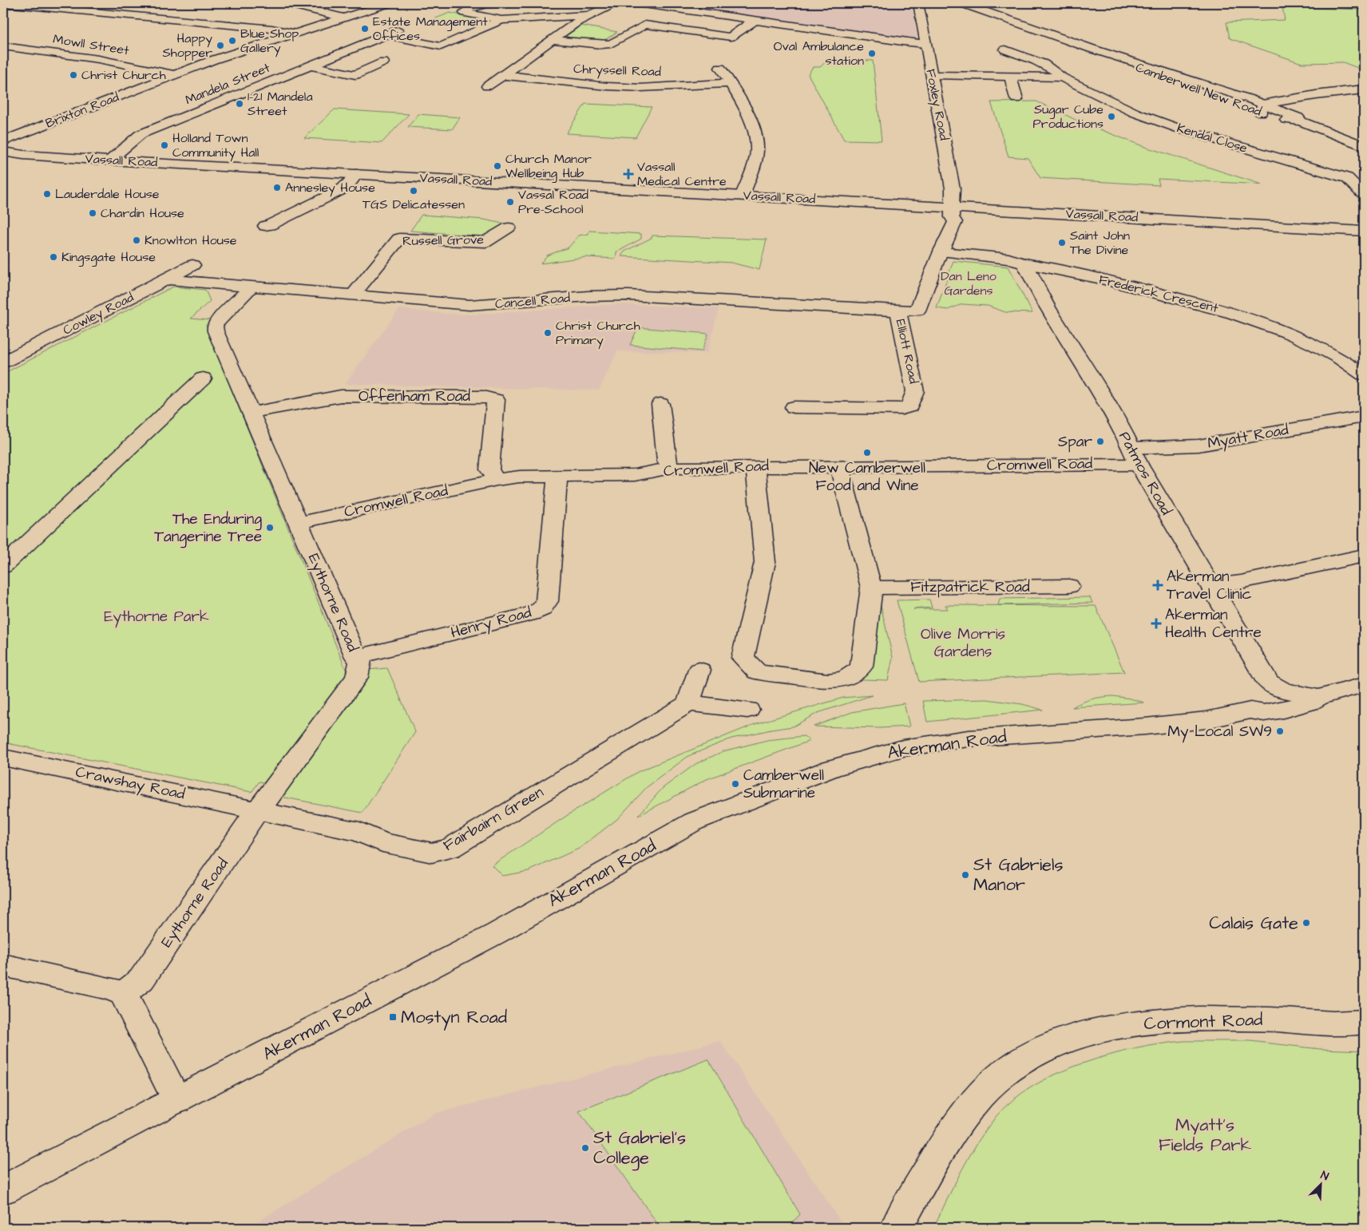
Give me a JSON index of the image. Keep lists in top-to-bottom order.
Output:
{
  "streets": {
    "main road": [
      "Mowll Street",
      "Chryssell Road",
      "Mandela Street",
      "Camberwell New Road",
      "Foxley Road",
      "Brixton Road",
      "Kendal Close",
      "Vassall Road",
      "Russell Grove",
      "Frederick Crescent",
      "Cancell Road",
      "Cowley Road",
      "Elliott Road",
      "Offenham Road",
      "Myatt Road",
      "Cromwell Road",
      "Patmos Road",
      "Fitzpatrick Road",
      "Eythorne Road",
      "Henry Road",
      "Akerman Road",
      "Crawshay Road",
      "Fairbairn Green",
      "Cormont Road"
    ]
  },
  "crossings": [
    ["Mowll Street", "Brixton Road"],
    ["Mandela Street", "Vassall Road"],
    ["Foxley Road", "Kendal Close"],
    ["Foxley Road", "Vassall Road"],
    ["Foxley Road", "Elliott Road"],
    ["Vassall Road", "Elliott Road"],
    ["Russell Grove", "Cancell Road"],
    ["Frederick Crescent", "Elliott Road"],
    ["Frederick Crescent", "Patmos Road"],
    ["Cancell Road", "Cowley Road"],
    ["Cancell Road", "Elliott Road"],
    ["Cancell Road", "Eythorne Road"],
    ["Offenham Road", "Cromwell Road"],
    ["Offenham Road", "Eythorne Road"],
    ["Myatt Road", "Cromwell Road"],
    ["Myatt Road", "Patmos Road"],
    ["Cromwell Road", "Patmos Road"],
    ["Cromwell Road", "Eythorne Road"],
    ["Cromwell Road", "Henry Road"],
    ["Eythorne Road", "Henry Road"],
    ["Eythorne Road", "Crawshay Road"],
    ["Eythorne Road", "Fairbairn Green"],
    ["Crawshay Road", "Fairbairn Green"]
  ],
  "parks": [
    "Dan Leno Gardens",
    "Eythorne Park",
    "Olive Morris Gardens",
    "Myatt's Fields Park"
  ],
  "places": {
    "other": [
      "Estate Management Offices",
      "Blue Shop Gallery",
      "Happy Shopper",
      "Oval Ambulance station",
      "Christ Church",
      "1-21 Mandela Street",
      "Sugar Cube Productions",
      "Holland Town Community Hall",
      "Church Manor Wellbeing Hub",
      "Annesley House",
      "TGS Delicatessen",
      "Lauderdale House",
      "Vassal Road Pre-School",
      "Chardin House",
      "Knowlton House",
      "Saint John The Divine",
      "Kingsgate House",
      "Christ Church Primary",
      "Spar",
      "New Camberwell Food and Wine",
      "The Enduring Tangerine Tree",
      "My Local SW9",
      "Camberwell Submarine",
      "St Gabriels Manor",
      "Calais Gate",
      "St Gabriel's College"
    ],
    "health": ["Vassall Medical Centre", "Akerman Travel Clinic", "Akerman Health Centre"],
    "transit": ["Mostyn Road"]
  },
  "north": "top right"
}
